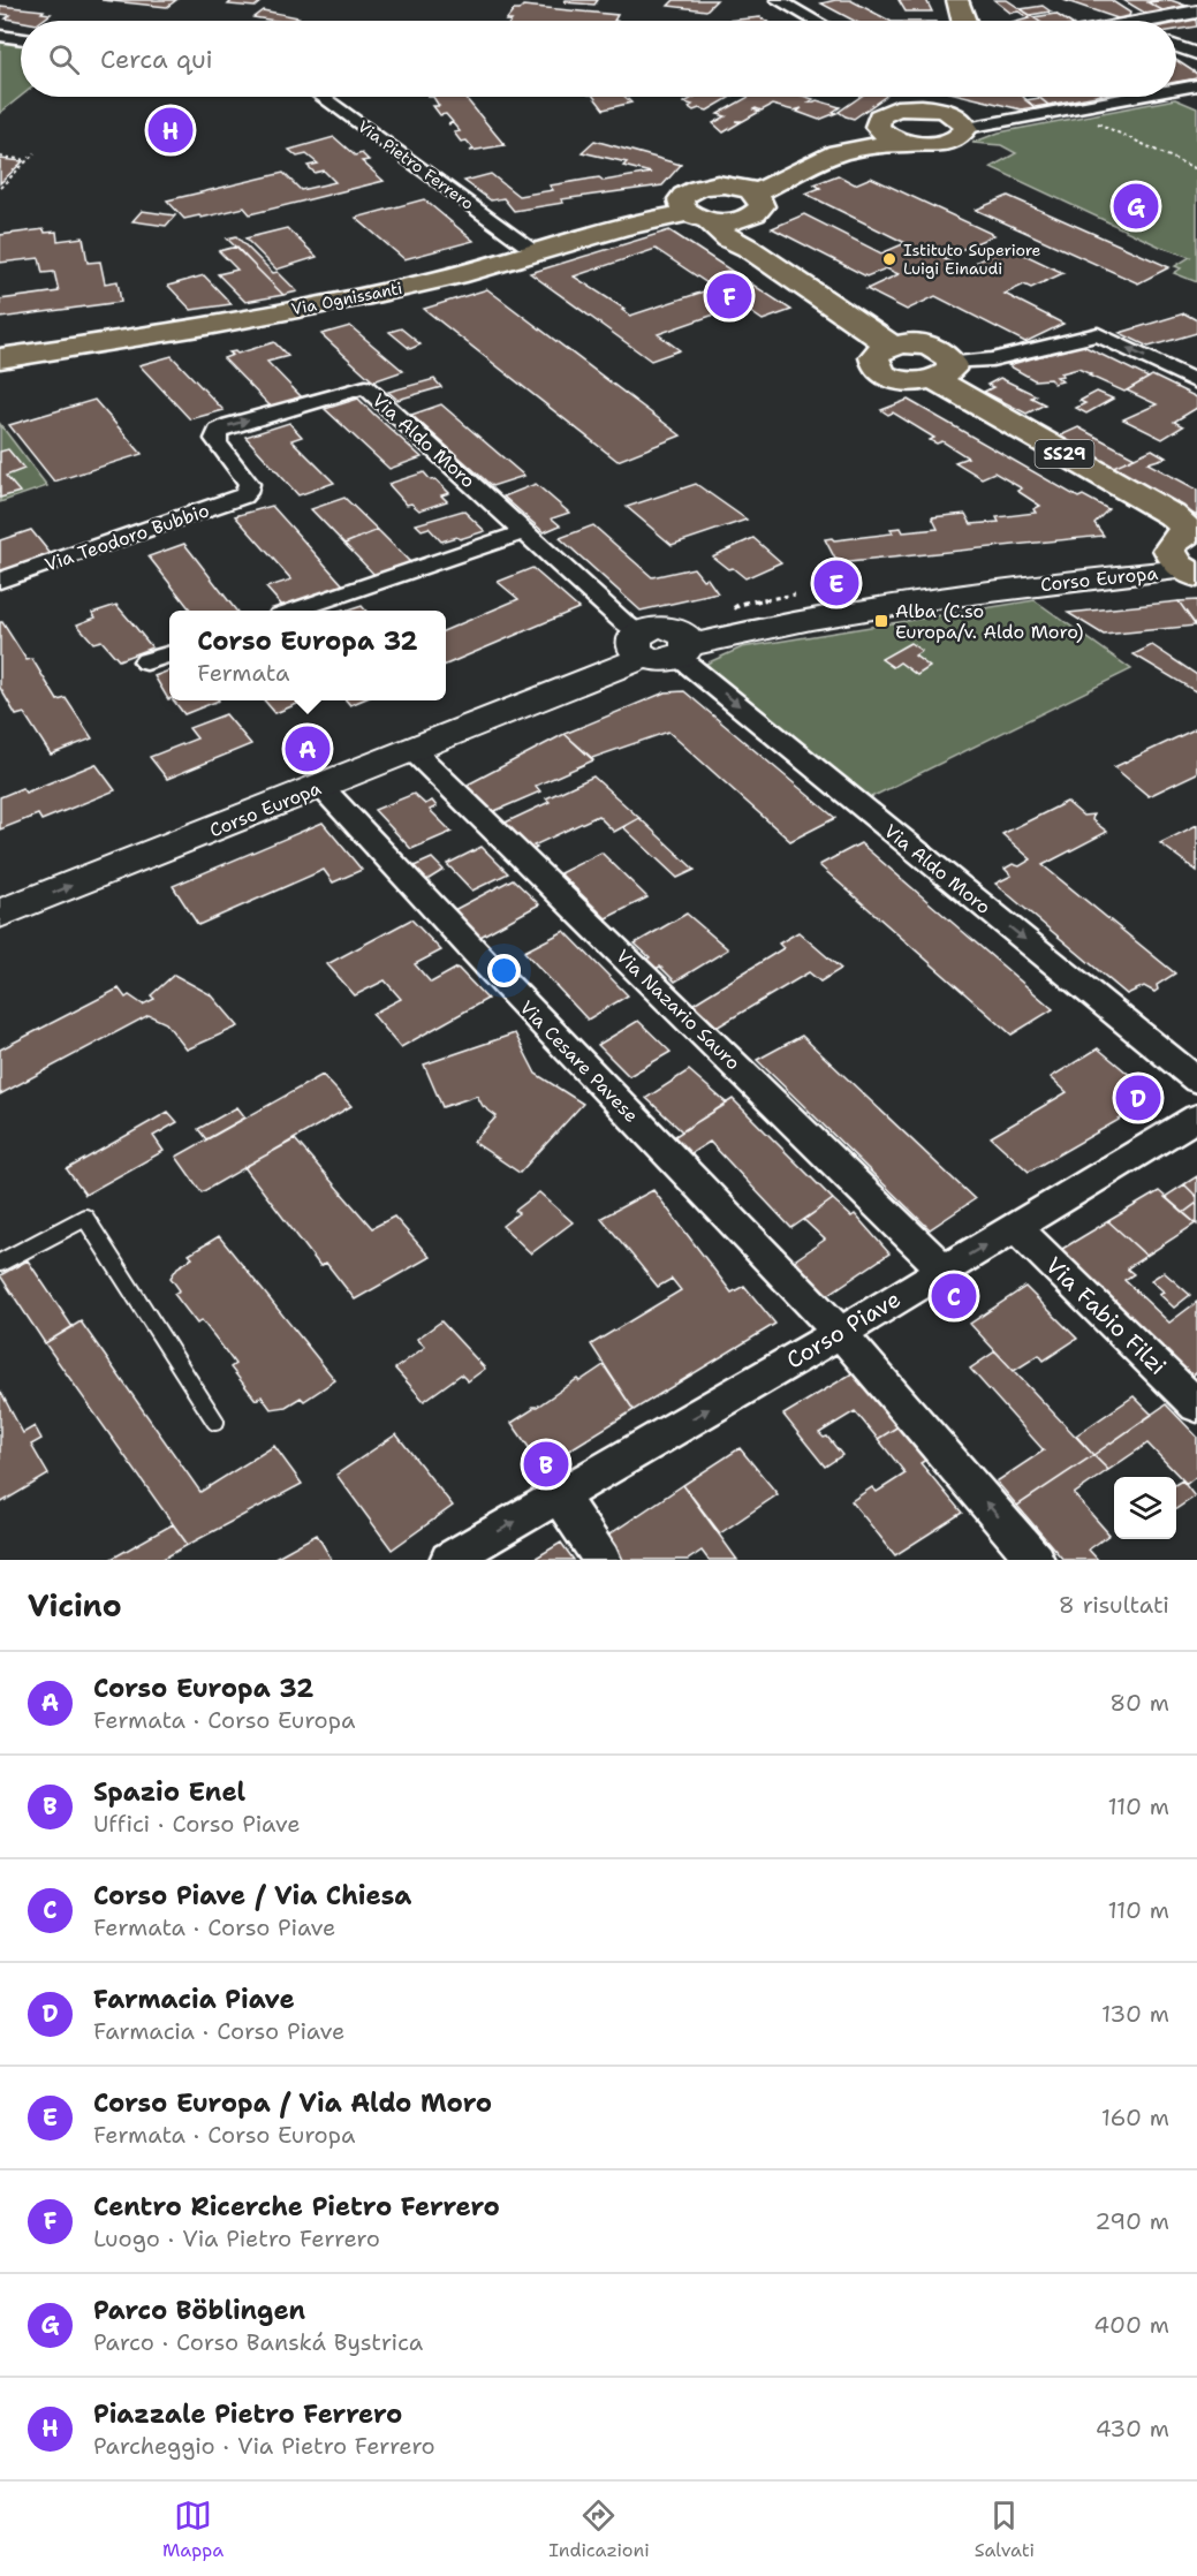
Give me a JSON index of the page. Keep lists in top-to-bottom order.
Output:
{
  "streets": {
    "main road": ["Via Ognissanti", "SS29", "Corso Europa"],
    "street": [
      "Via Pietro Ferrero",
      "Via Aldo Moro",
      "Via Teodoro Bubbio",
      "Via Nazario Sauro",
      "Via Cesare Pavese",
      "Via Fabio Filzi",
      "Corso Piave"
    ]
  },
  "crossings": [
    ["Via Pietro Ferrero", "Via Ognissanti"],
    ["Via Ognissanti", "SS29"],
    ["Via Aldo Moro", "Via Teodoro Bubbio"],
    ["Via Aldo Moro", "Corso Europa"],
    ["SS29", "Corso Europa"],
    ["Corso Europa", "Via Nazario Sauro"],
    ["Corso Europa", "Via Cesare Pavese"],
    ["Via Nazario Sauro", "Corso Piave"],
    ["Via Cesare Pavese", "Corso Piave"],
    ["Via Fabio Filzi", "Corso Piave"]
  ],
  "one_way": ["Via Aldo Moro", "Corso Piave"],
  "places": {
    "other": ["Istituto Superiore Luigi Einaudi"],
    "transit": ["Alba (C.so Europa/v. Aldo Moro)"]
  },
  "page": {
    "search": "Cerca qui",
    "pins": [
      "H",
      "G",
      "F",
      "E",
      "A",
      "D",
      "C",
      "B"
    ],
    "popup": ["Corso Europa 32", "Fermata"],
    "heading": ["Vicino", "8 risultati"],
    "list": [
      {
        "mark": "A",
        "name": "Corso Europa 32",
        "note": "Fermata · Corso Europa",
        "value": "80 m"
      },
      {
        "mark": "B",
        "name": "Spazio Enel",
        "note": "Uffici · Corso Piave",
        "value": "110 m"
      },
      {
        "mark": "C",
        "name": "Corso Piave / Via Chiesa",
        "note": "Fermata · Corso Piave",
        "value": "110 m"
      },
      {
        "mark": "D",
        "name": "Farmacia Piave",
        "note": "Farmacia · Corso Piave",
        "value": "130 m"
      },
      {
        "mark": "E",
        "name": "Corso Europa / Via Aldo Moro",
        "note": "Fermata · Corso Europa",
        "value": "160 m"
      },
      {
        "mark": "F",
        "name": "Centro Ricerche Pietro Ferrero",
        "note": "Luogo · Via Pietro Ferrero",
        "value": "290 m"
      },
      {
        "mark": "G",
        "name": "Parco Böblingen",
        "note": "Parco · Corso Banská Bystrica",
        "value": "400 m"
      },
      {
        "mark": "H",
        "name": "Piazzale Pietro Ferrero",
        "note": "Parcheggio · Via Pietro Ferrero",
        "value": "430 m"
      }
    ],
    "nav": ["Mappa", "Indicazioni", "Salvati"]
  }
}
